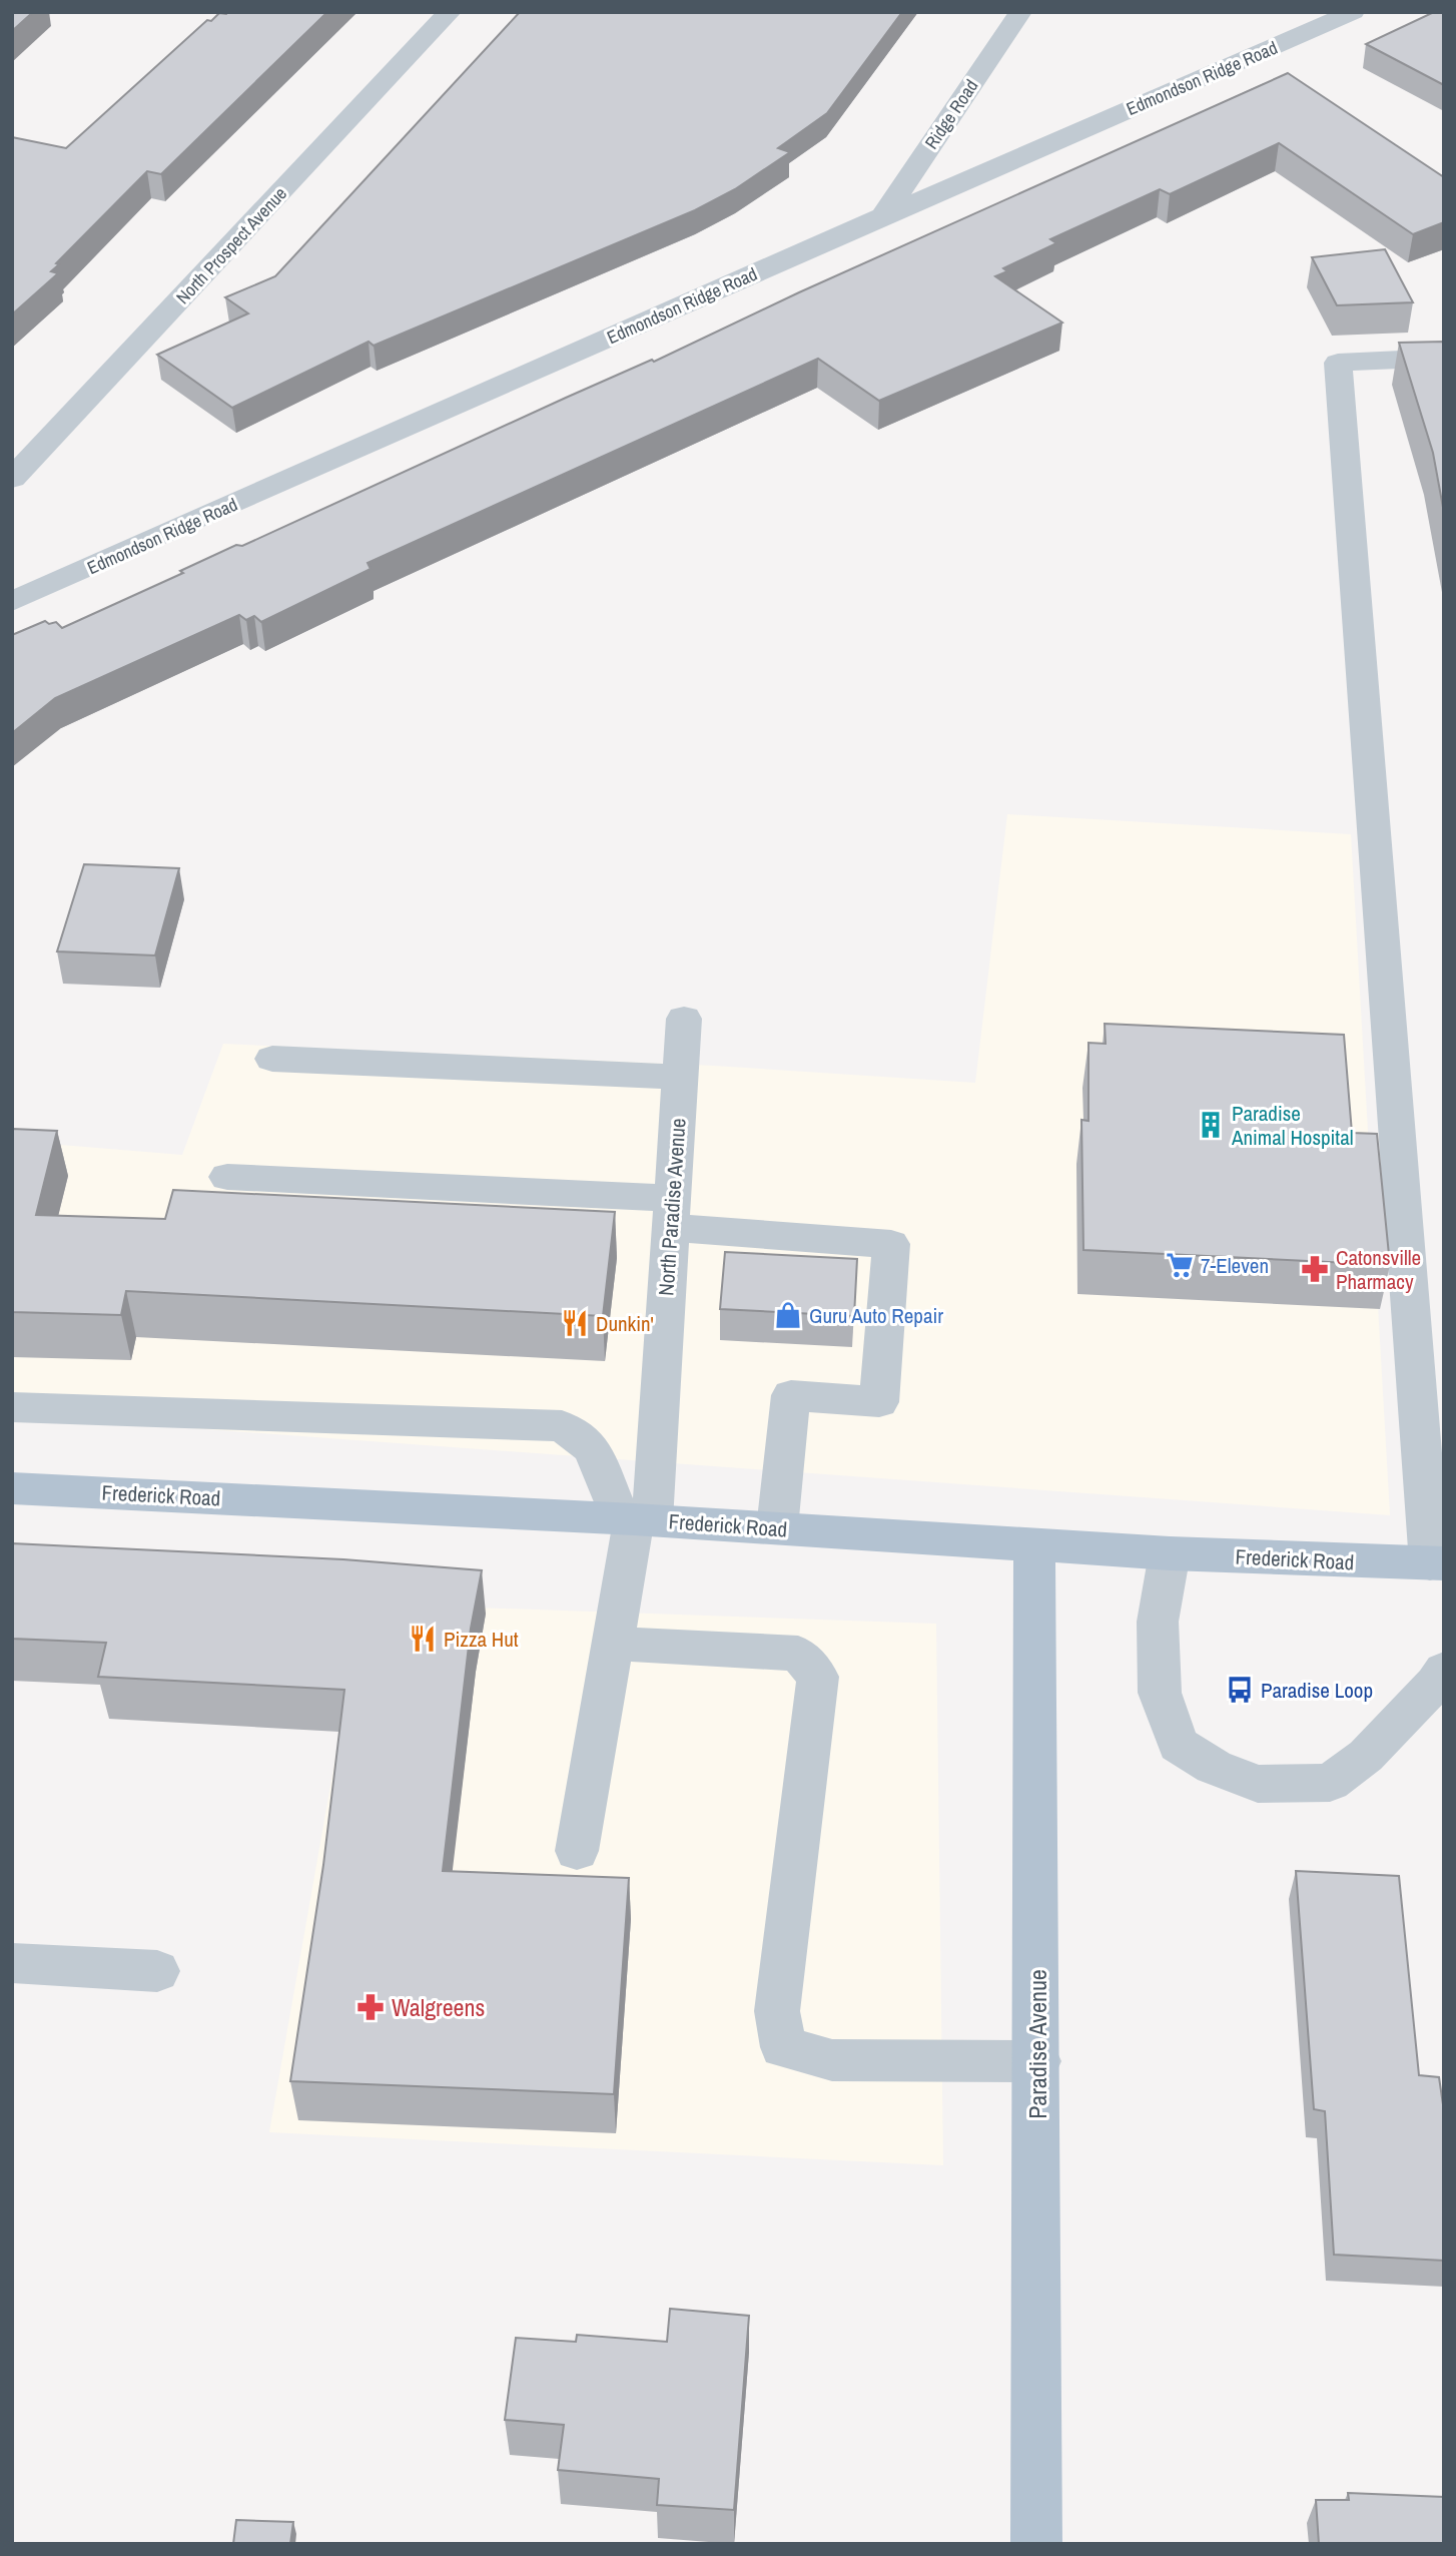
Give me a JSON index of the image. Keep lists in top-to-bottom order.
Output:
{
  "streets": {
    "main road": ["Frederick Road", "Paradise Avenue"],
    "street": [
      "Edmondson Ridge Road",
      "Ridge Road",
      "North Prospect Avenue",
      "North Paradise Avenue"
    ]
  },
  "crossings": [
    ["Edmondson Ridge Road", "Ridge Road"],
    ["North Paradise Avenue", "Frederick Road"],
    ["Frederick Road", "Paradise Avenue"]
  ],
  "places": {
    "building": ["Paradise Animal Hospital"],
    "supermarket": ["7-Eleven"],
    "pharmacy": ["Catonsville Pharmacy", "Walgreens"],
    "shop": ["Guru Auto Repair"],
    "restaurant": ["Dunkin'", "Pizza Hut"],
    "bus stop": ["Paradise Loop"]
  }
}
